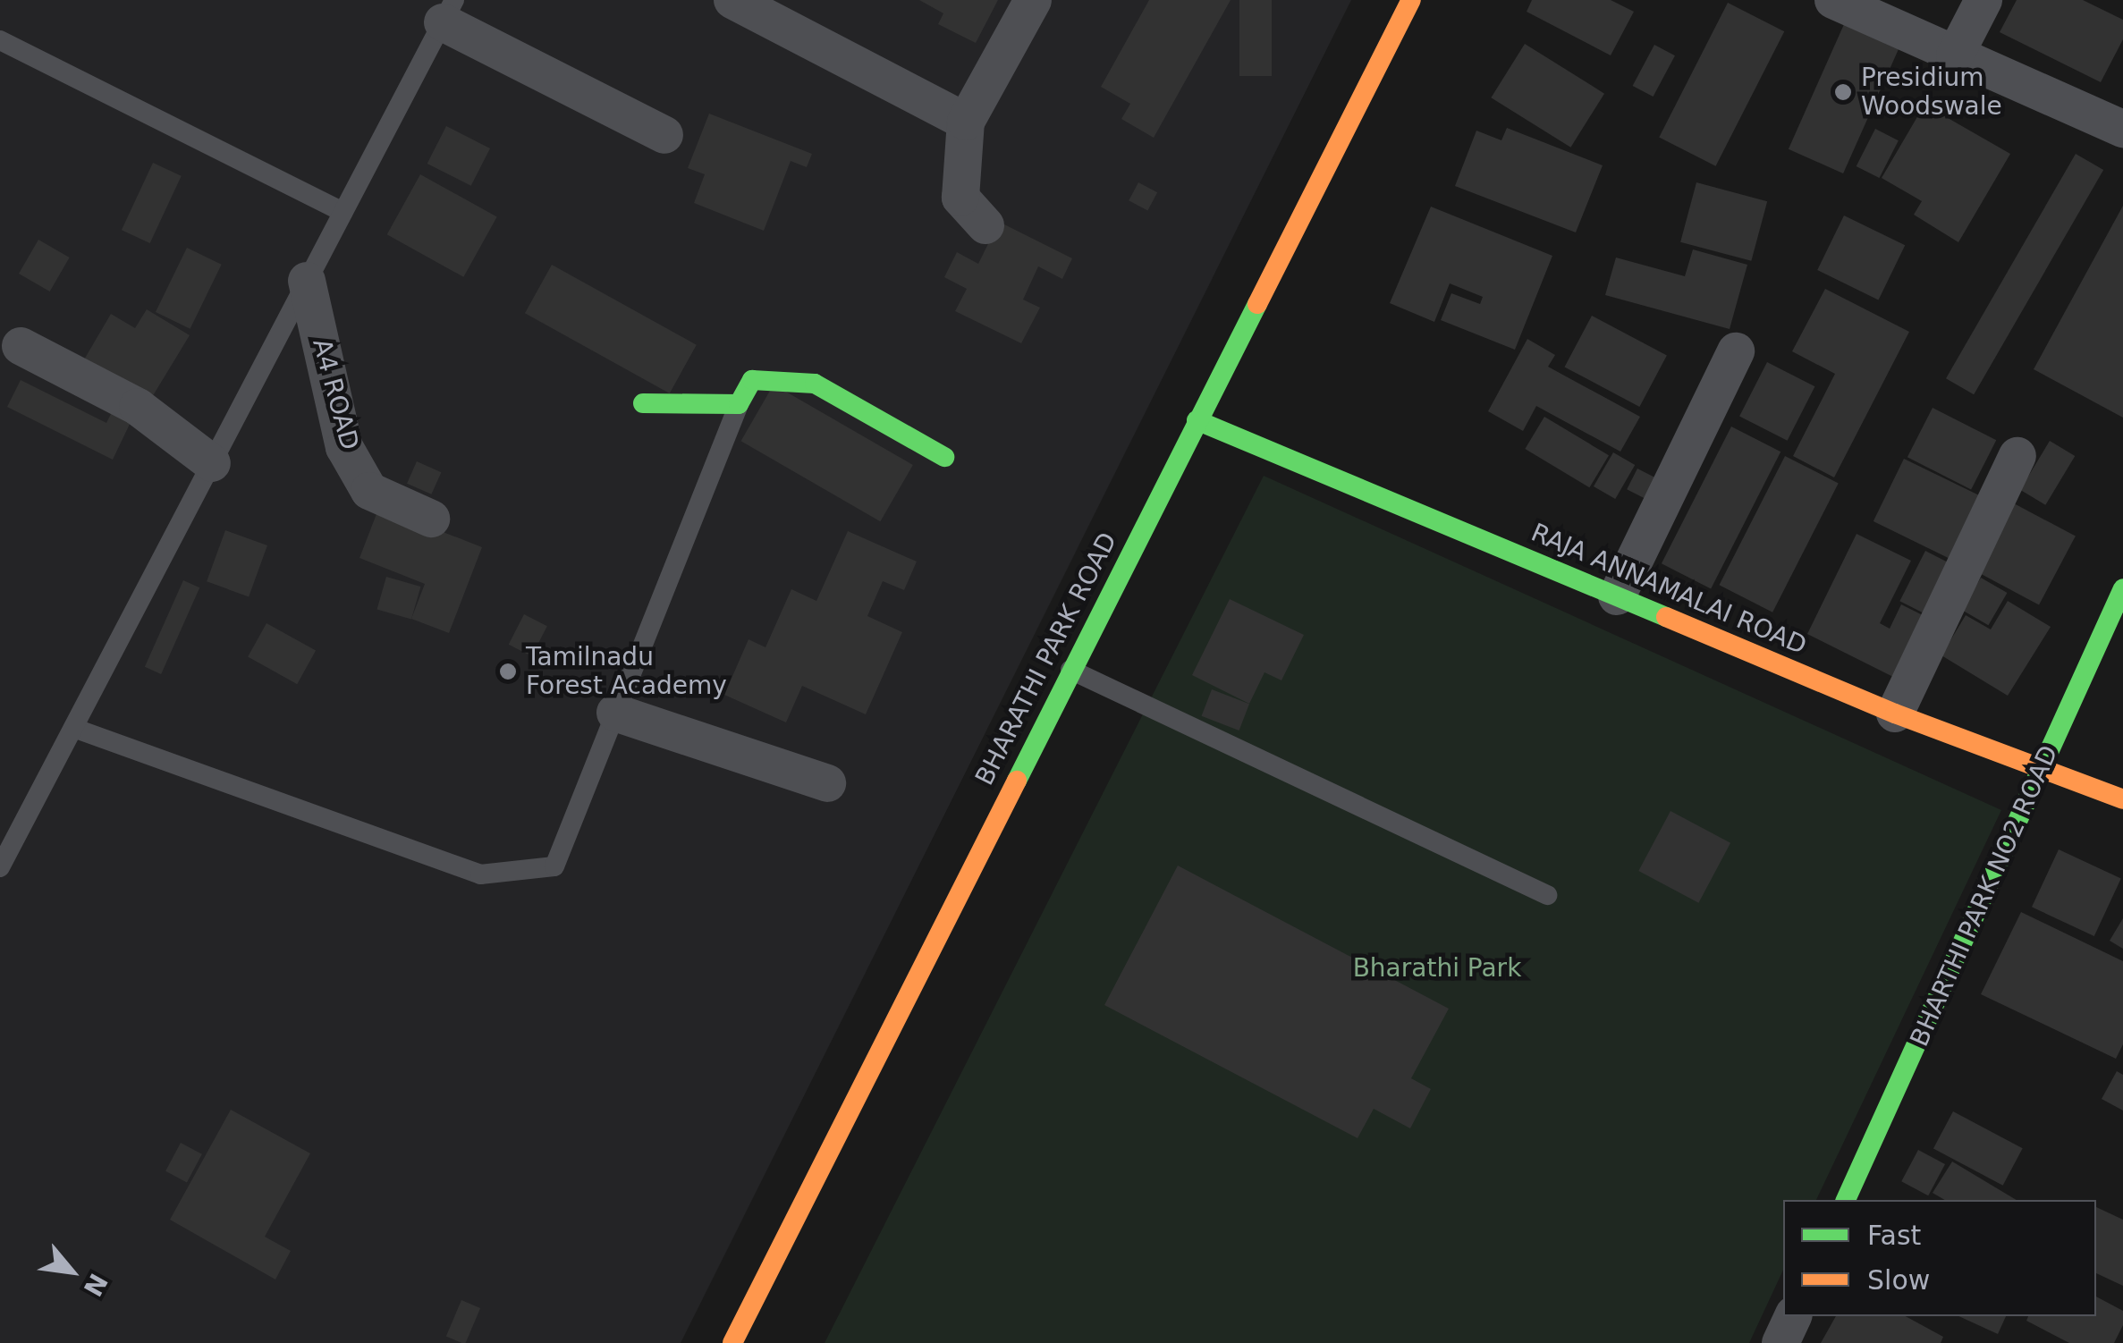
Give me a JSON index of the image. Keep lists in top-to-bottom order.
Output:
{
  "streets": {
    "street": [
      "A4 ROAD",
      "RAJA ANNAMALAI ROAD",
      "BHARATHI PARK ROAD",
      "BHARTHI PARK NO2 ROAD"
    ]
  },
  "crossings": [
    ["RAJA ANNAMALAI ROAD", "BHARATHI PARK ROAD"],
    ["RAJA ANNAMALAI ROAD", "BHARTHI PARK NO2 ROAD"]
  ],
  "parks": ["Bharathi Park"],
  "places": ["Presidium Woodswale", "Tamilnadu Forest Academy"],
  "legend": ["Fast", "Slow"],
  "north": "bottom right"
}
